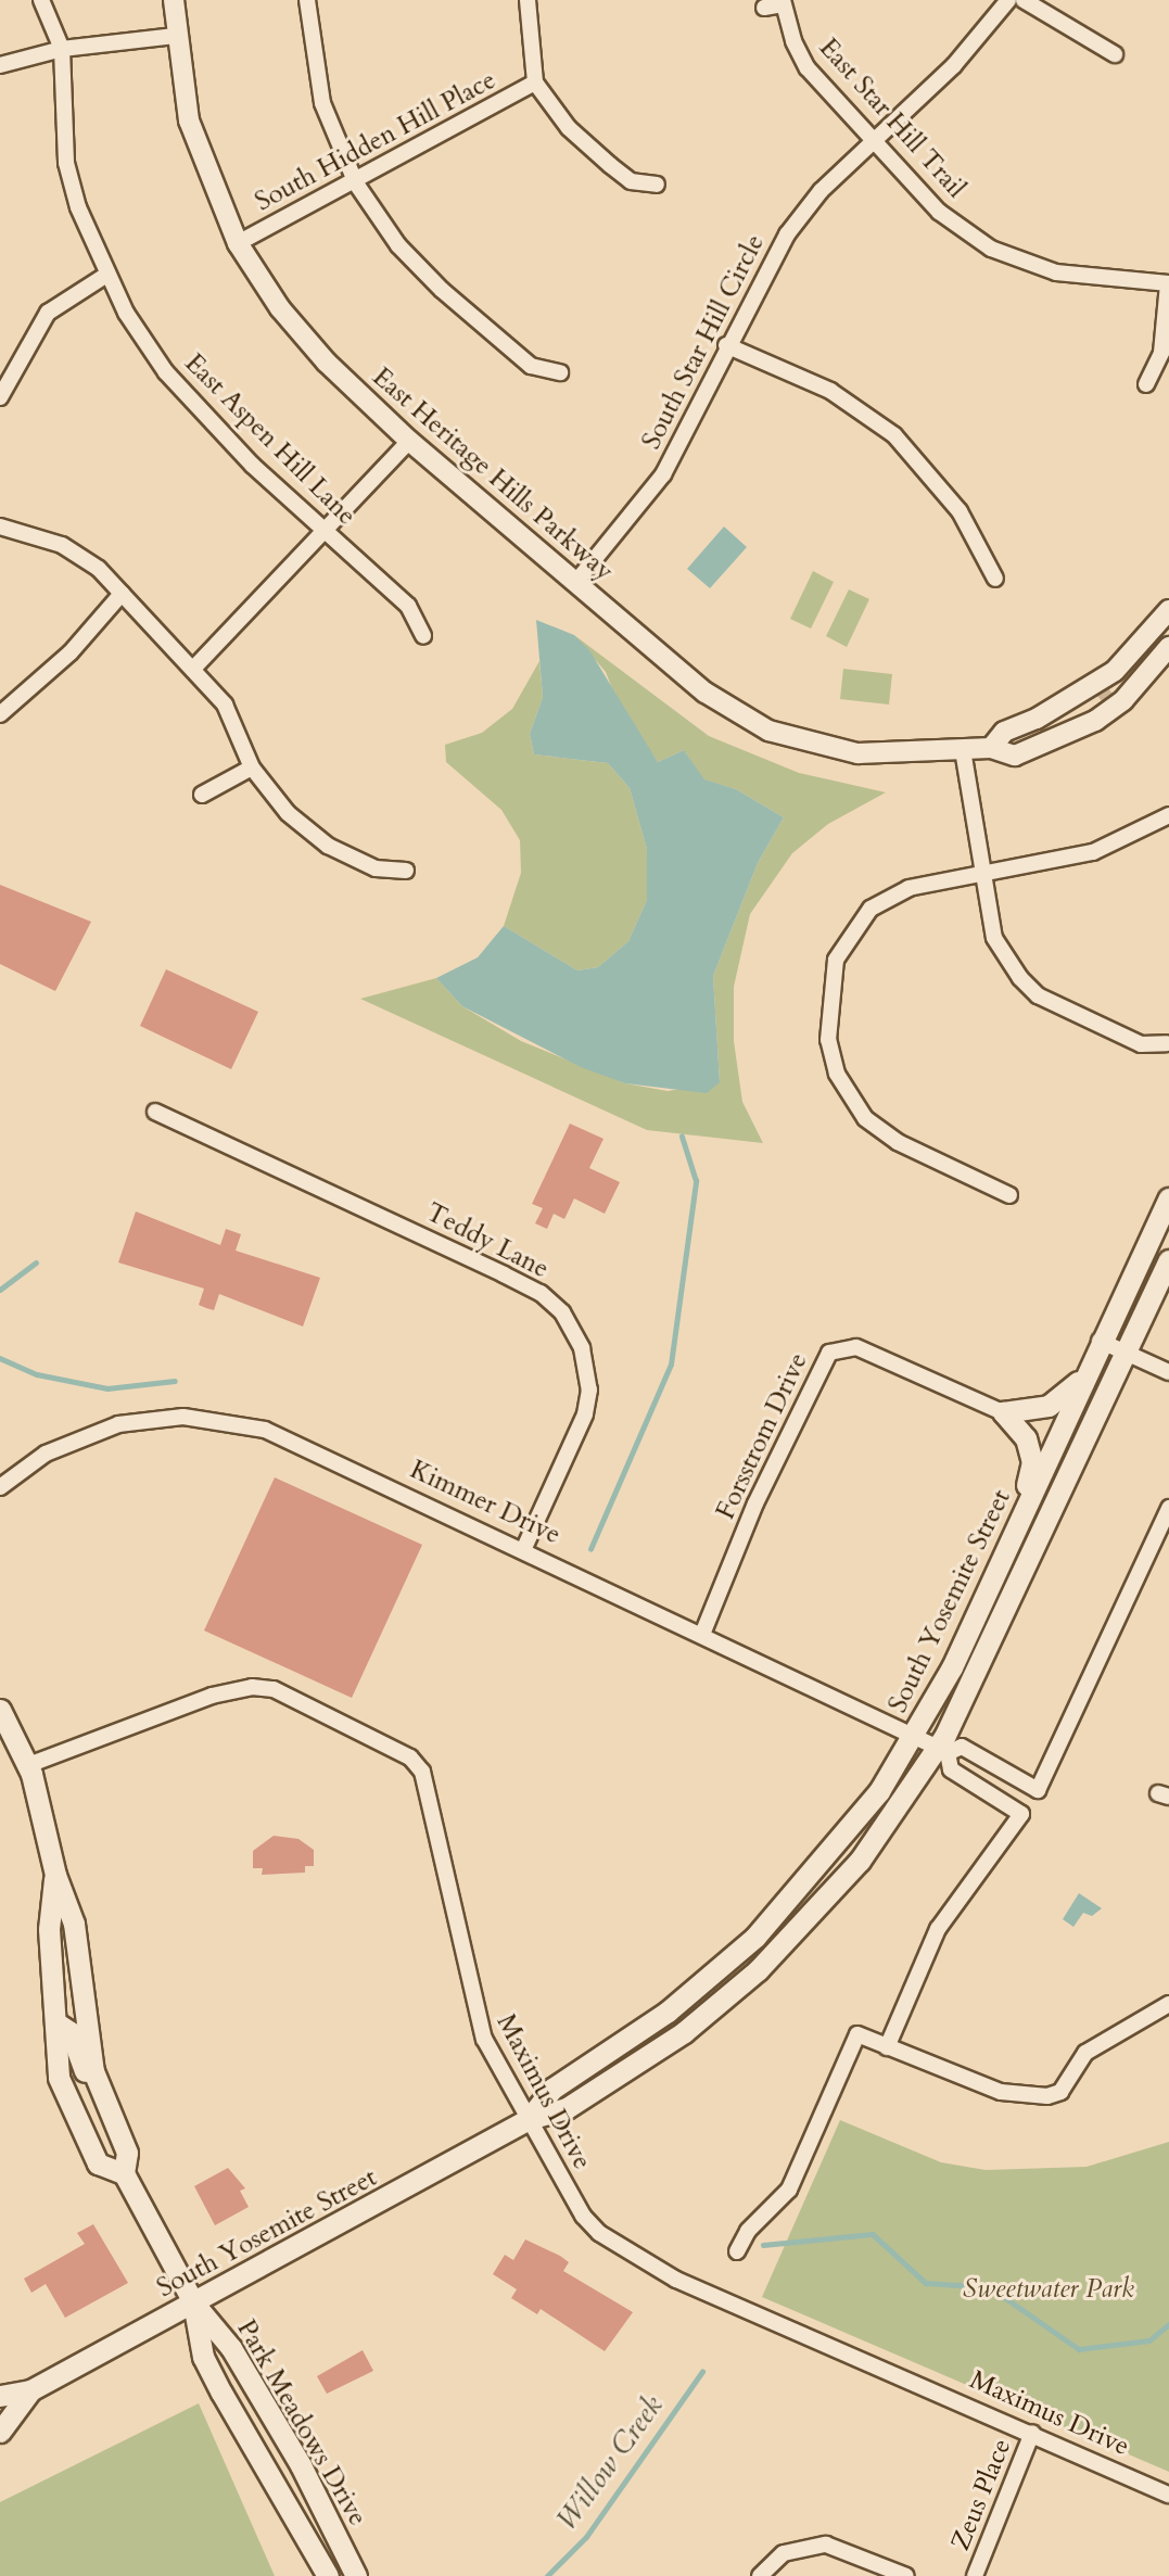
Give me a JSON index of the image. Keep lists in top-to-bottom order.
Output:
{
  "streets": {
    "main road": ["South Yosemite Street", "Park Meadows Drive"],
    "street": [
      "East Star Hill Trail",
      "South Hidden Hill Place",
      "South Star Hill Circle",
      "East Aspen Hill Lane",
      "East Heritage Hills Parkway",
      "Teddy Lane",
      "Forsstrom Drive",
      "Kimmer Drive",
      "Maximus Drive",
      "Zeus Place"
    ]
  },
  "crossings": [
    ["East Star Hill Trail", "South Star Hill Circle"],
    ["South Hidden Hill Place", "East Heritage Hills Parkway"],
    ["South Star Hill Circle", "East Heritage Hills Parkway"],
    ["Teddy Lane", "Kimmer Drive"],
    ["Forsstrom Drive", "Kimmer Drive"],
    ["Kimmer Drive", "South Yosemite Street"],
    ["South Yosemite Street", "Maximus Drive"],
    ["South Yosemite Street", "Park Meadows Drive"],
    ["Maximus Drive", "Park Meadows Drive"],
    ["Maximus Drive", "Zeus Place"]
  ],
  "water": ["Willow Creek"],
  "parks": ["Sweetwater Park"]
}
